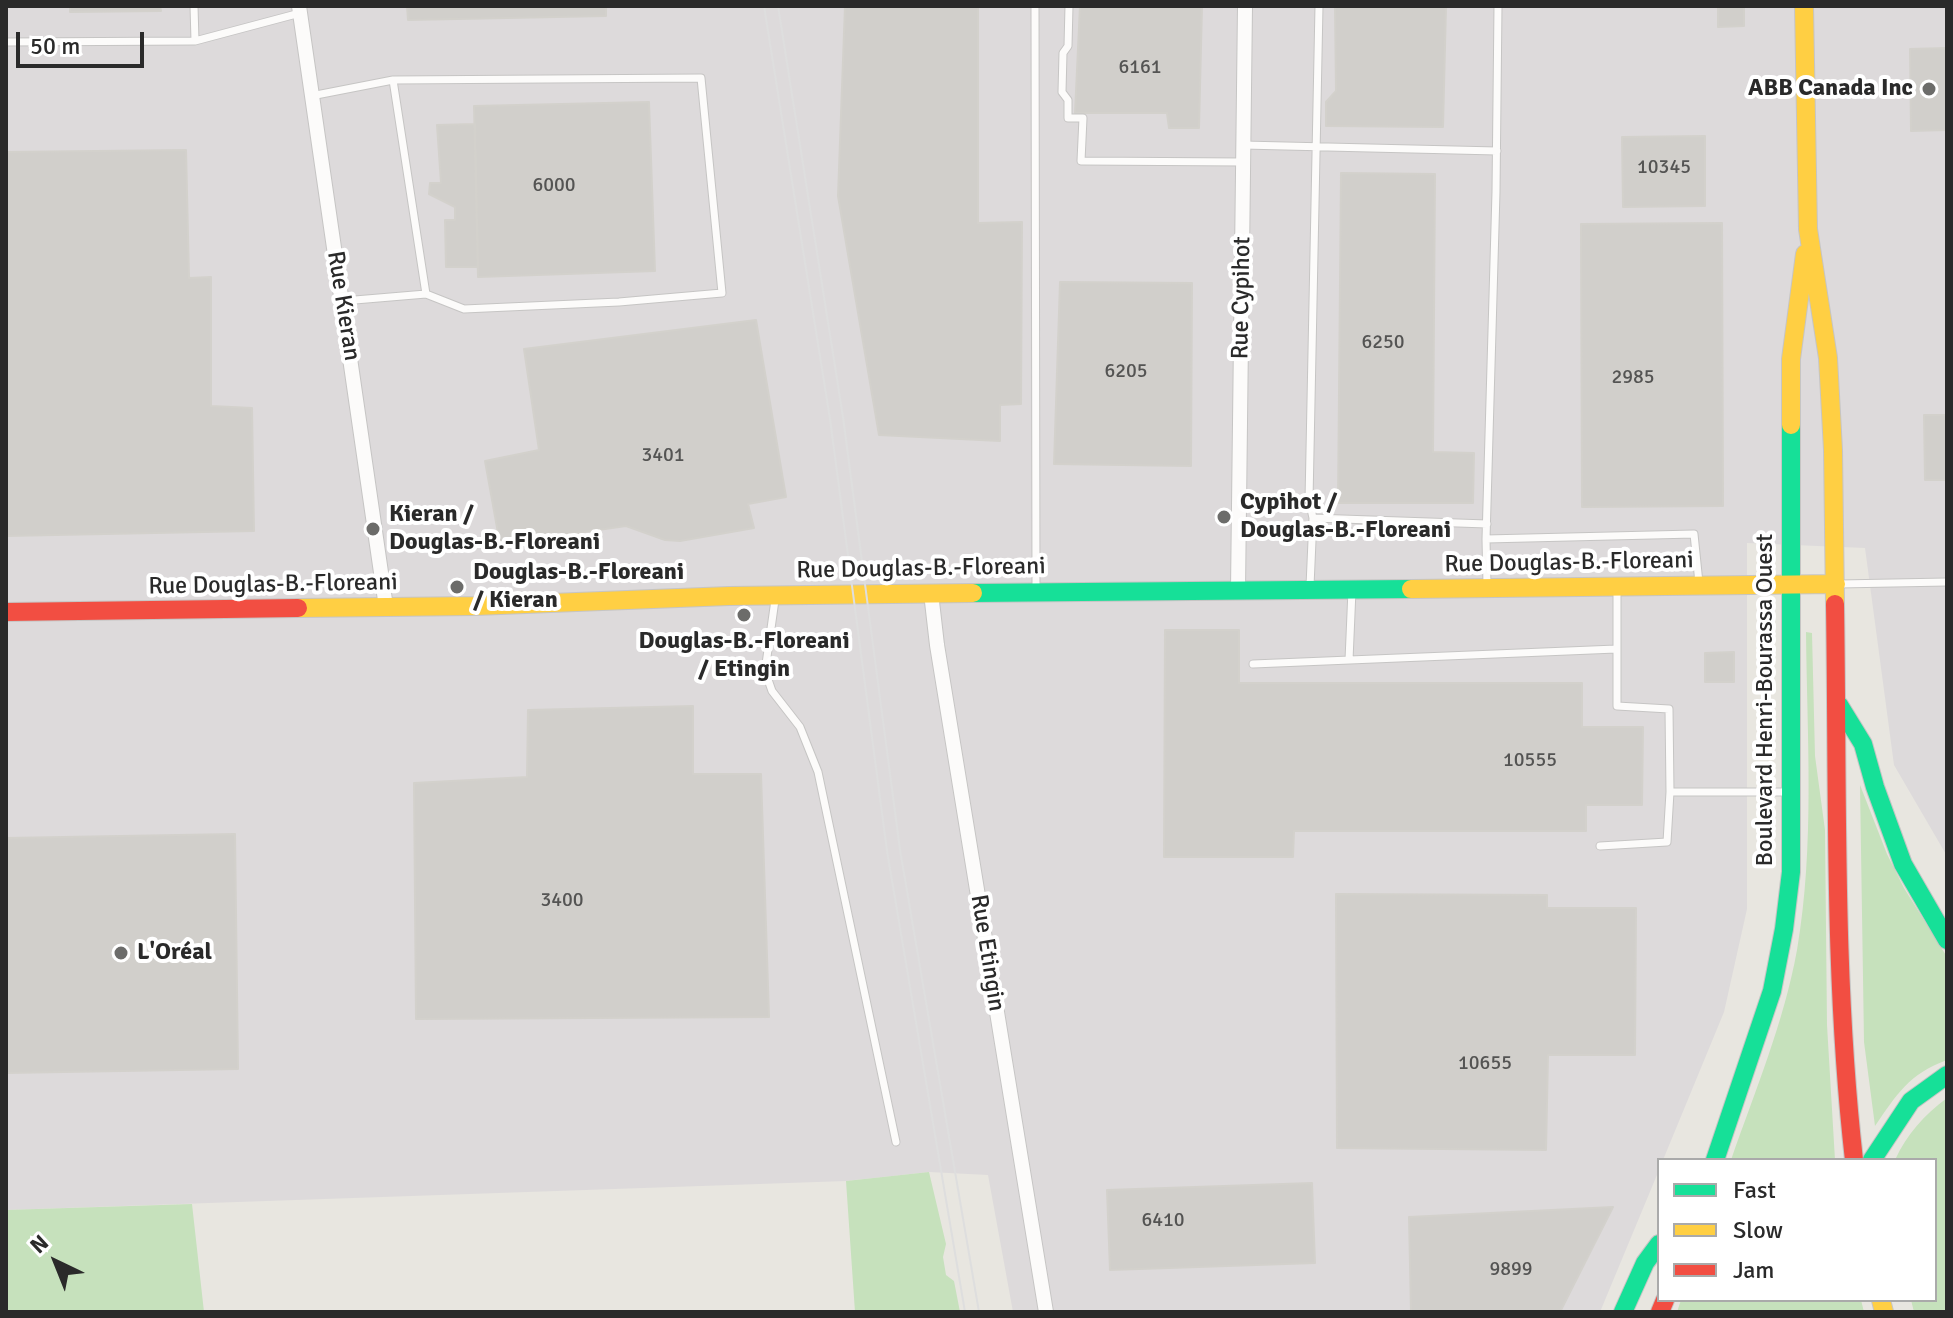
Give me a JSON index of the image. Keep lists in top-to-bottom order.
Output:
{
  "streets": {
    "main road": ["Rue Douglas-B.-Floreani", "Boulevard Henri-Bourassa Ouest"],
    "street": ["Rue Cypihot", "Rue Kieran", "Rue Etingin"]
  },
  "crossings": [
    ["Rue Cypihot", "Rue Douglas-B.-Floreani"],
    ["Rue Kieran", "Rue Douglas-B.-Floreani"],
    ["Rue Douglas-B.-Floreani", "Boulevard Henri-Bourassa Ouest"],
    ["Rue Douglas-B.-Floreani", "Rue Etingin"]
  ],
  "places": [
    "ABB Canada Inc",
    "Cypihot / Douglas-B.-Floreani",
    "Kieran / Douglas-B.-Floreani",
    "Douglas-B.-Floreani / Kieran",
    "Douglas-B.-Floreani / Etingin",
    "L'Oréal"
  ],
  "house_numbers": [
    "6161",
    "10345",
    "6000",
    "6250",
    "6205",
    "2985",
    "3401",
    "10555",
    "3400",
    "10655",
    "6410",
    "9899"
  ],
  "legend": ["Fast", "Slow", "Jam"],
  "scale_bar": "50 m",
  "north": "top left"
}
